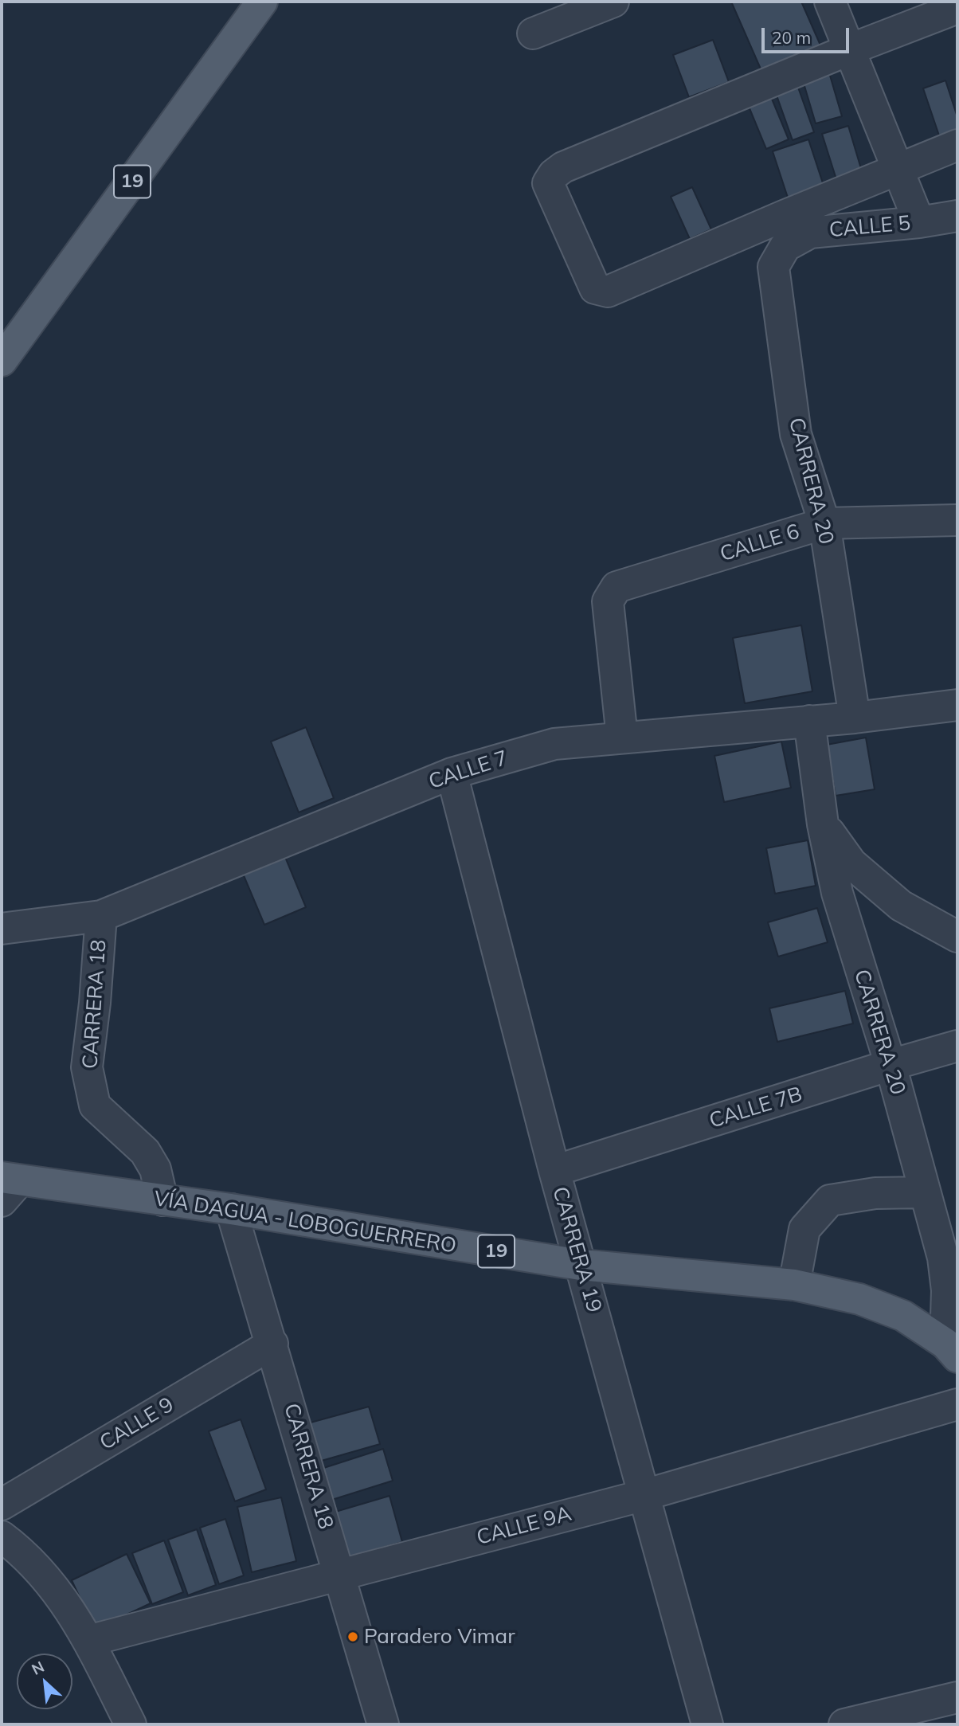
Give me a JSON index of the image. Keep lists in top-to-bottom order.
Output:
{
  "streets": {
    "main road": ["19", "VÍA DAGUA - LOBOGUERRERO"],
    "street": [
      "CALLE 5",
      "CARRERA 20",
      "CALLE 6",
      "CALLE 7",
      "CARRERA 18",
      "CALLE 7B",
      "CARRERA 19",
      "CALLE 9",
      "CALLE 9A"
    ]
  },
  "crossings": [
    ["CALLE 5", "CARRERA 20"],
    ["CARRERA 20", "CALLE 6"],
    ["CARRERA 20", "CALLE 7"],
    ["CARRERA 20", "CALLE 7B"],
    ["CARRERA 20", "VÍA DAGUA - LOBOGUERRERO"],
    ["CALLE 6", "CALLE 7"],
    ["CALLE 7", "CARRERA 18"],
    ["CALLE 7", "CARRERA 19"],
    ["CARRERA 18", "VÍA DAGUA - LOBOGUERRERO"],
    ["CARRERA 18", "CALLE 9"],
    ["CARRERA 18", "CALLE 9A"],
    ["CALLE 7B", "CARRERA 19"],
    ["VÍA DAGUA - LOBOGUERRERO", "CARRERA 19"],
    ["CARRERA 19", "CALLE 9A"]
  ],
  "places": ["Paradero Vimar"],
  "scale_bar": "20 m",
  "north": "top left"
}
